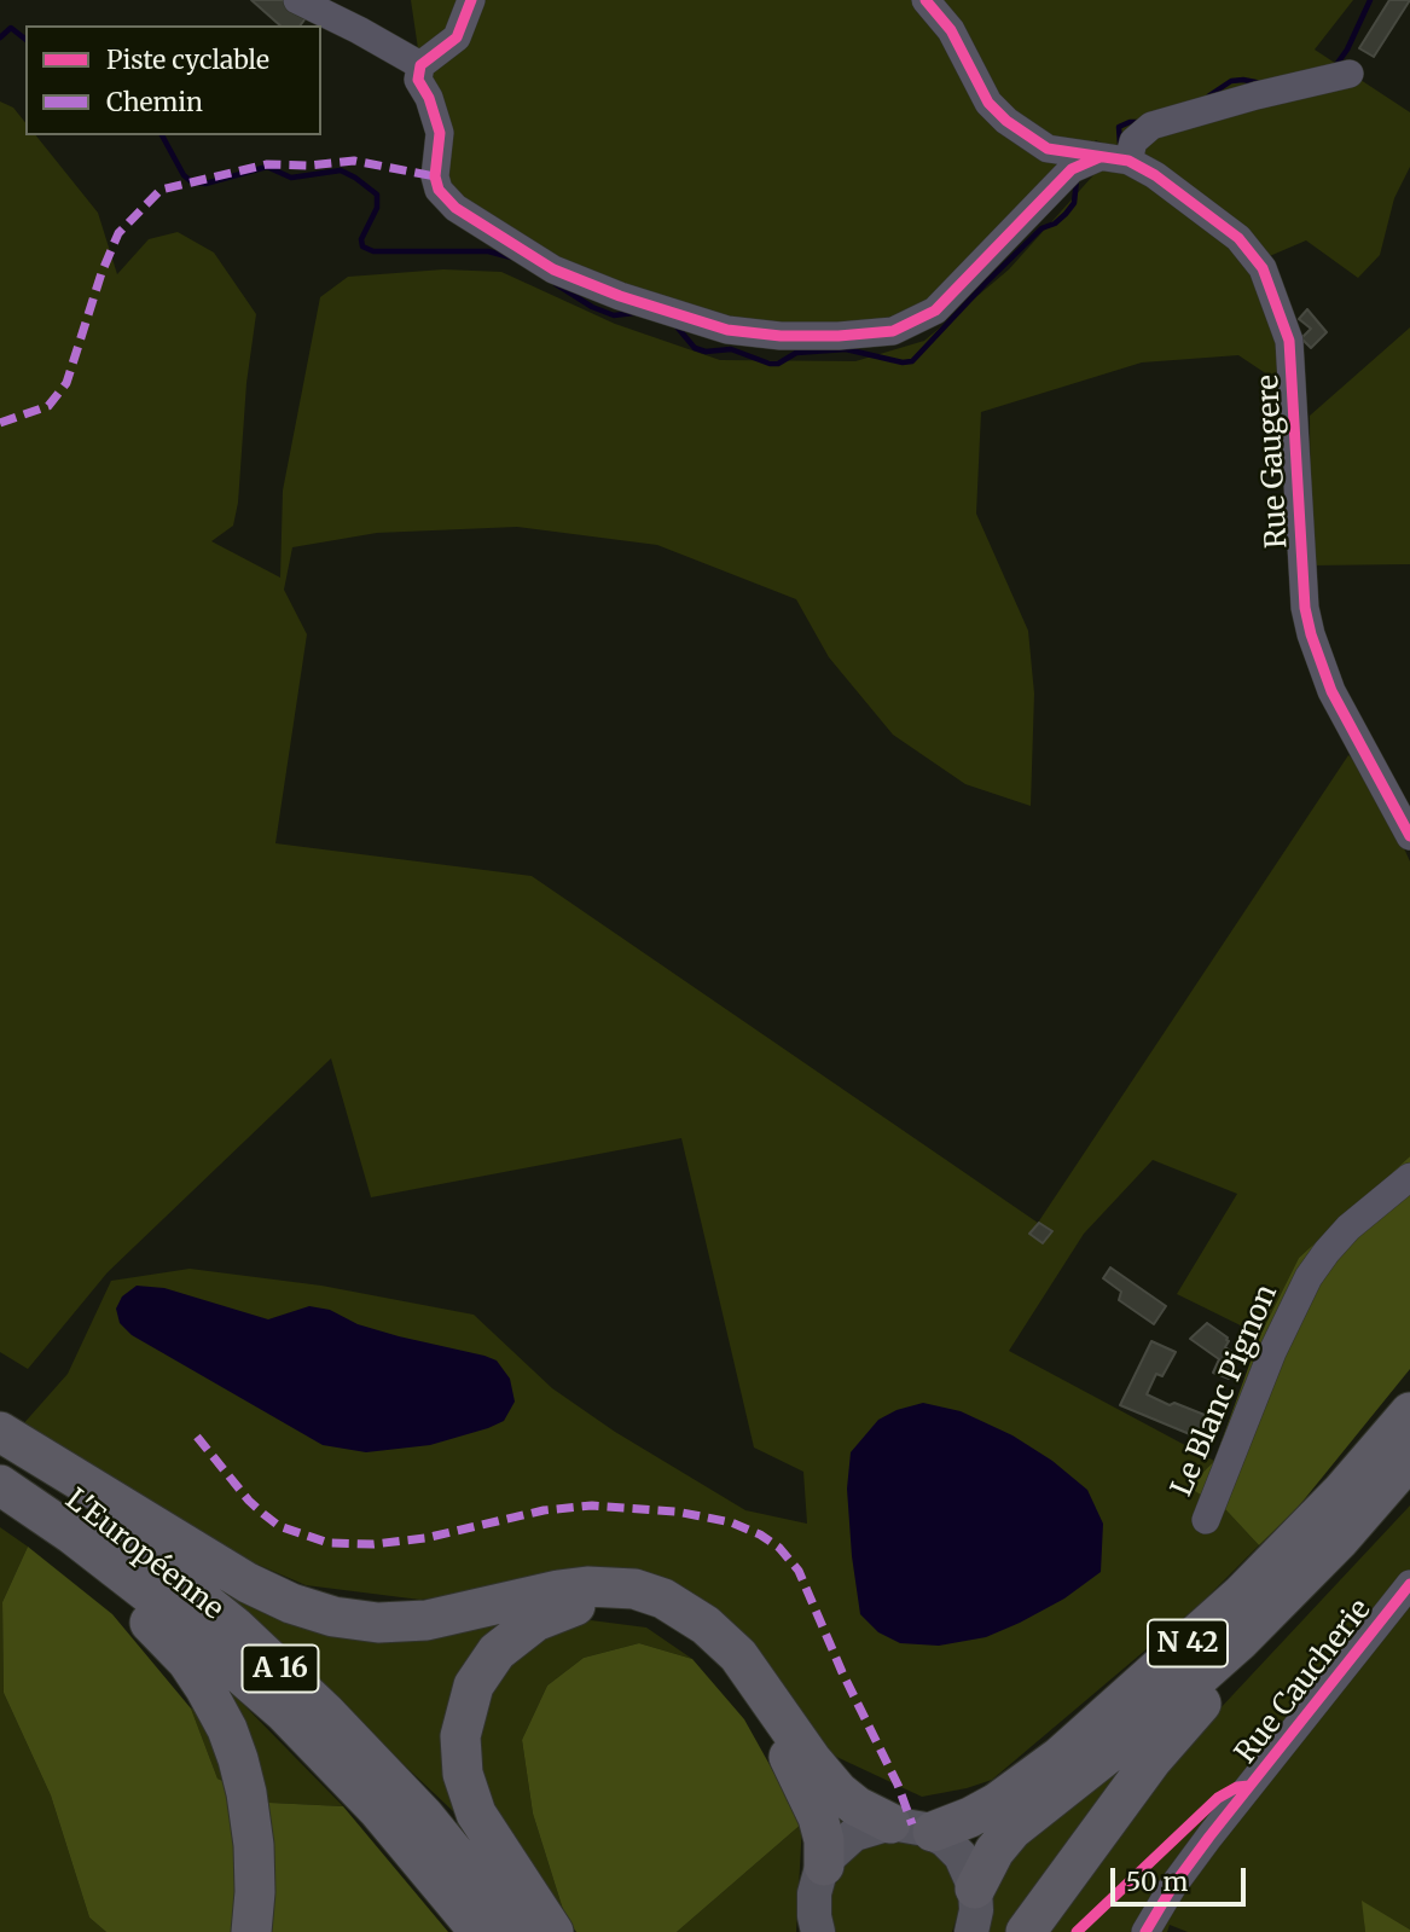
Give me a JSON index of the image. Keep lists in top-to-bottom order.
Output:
{
  "streets": {
    "highway": ["L'Européenne", "N 42", "A 16"],
    "street": ["Rue Gaugere", "Le Blanc Pignon", "Rue Caucherie"]
  },
  "legend": ["Piste cyclable", "Chemin"],
  "scale_bar": "50 m"
}
